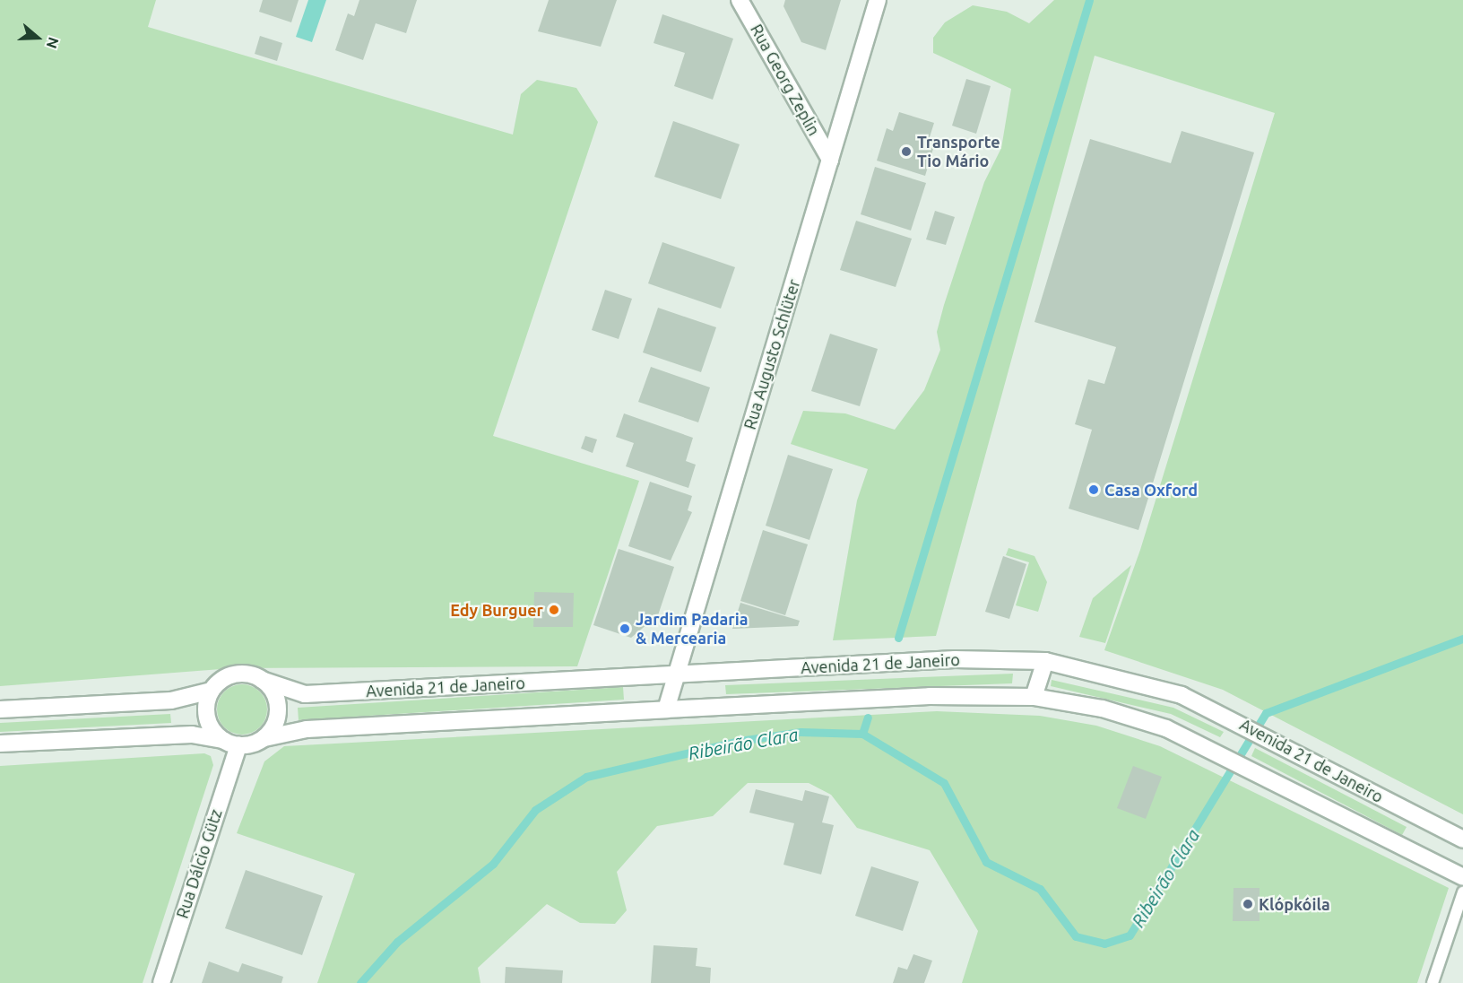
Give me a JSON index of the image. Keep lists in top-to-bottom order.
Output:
{
  "streets": {
    "main road": [
      "Rua Georg Zeplin",
      "Rua Augusto Schlüter",
      "Avenida 21 de Janeiro",
      "Rua Dálcio Gütz"
    ]
  },
  "crossings": [
    ["Rua Georg Zeplin", "Rua Augusto Schlüter"],
    ["Rua Augusto Schlüter", "Avenida 21 de Janeiro"],
    ["Avenida 21 de Janeiro", "Rua Dálcio Gütz"]
  ],
  "water": ["Ribeirão Clara"],
  "places": [
    "Transporte Tio Mário",
    "Casa Oxford",
    "Edy Burguer",
    "Jardim Padaria & Mercearia",
    "Klópkóila"
  ],
  "north": "right"
}
